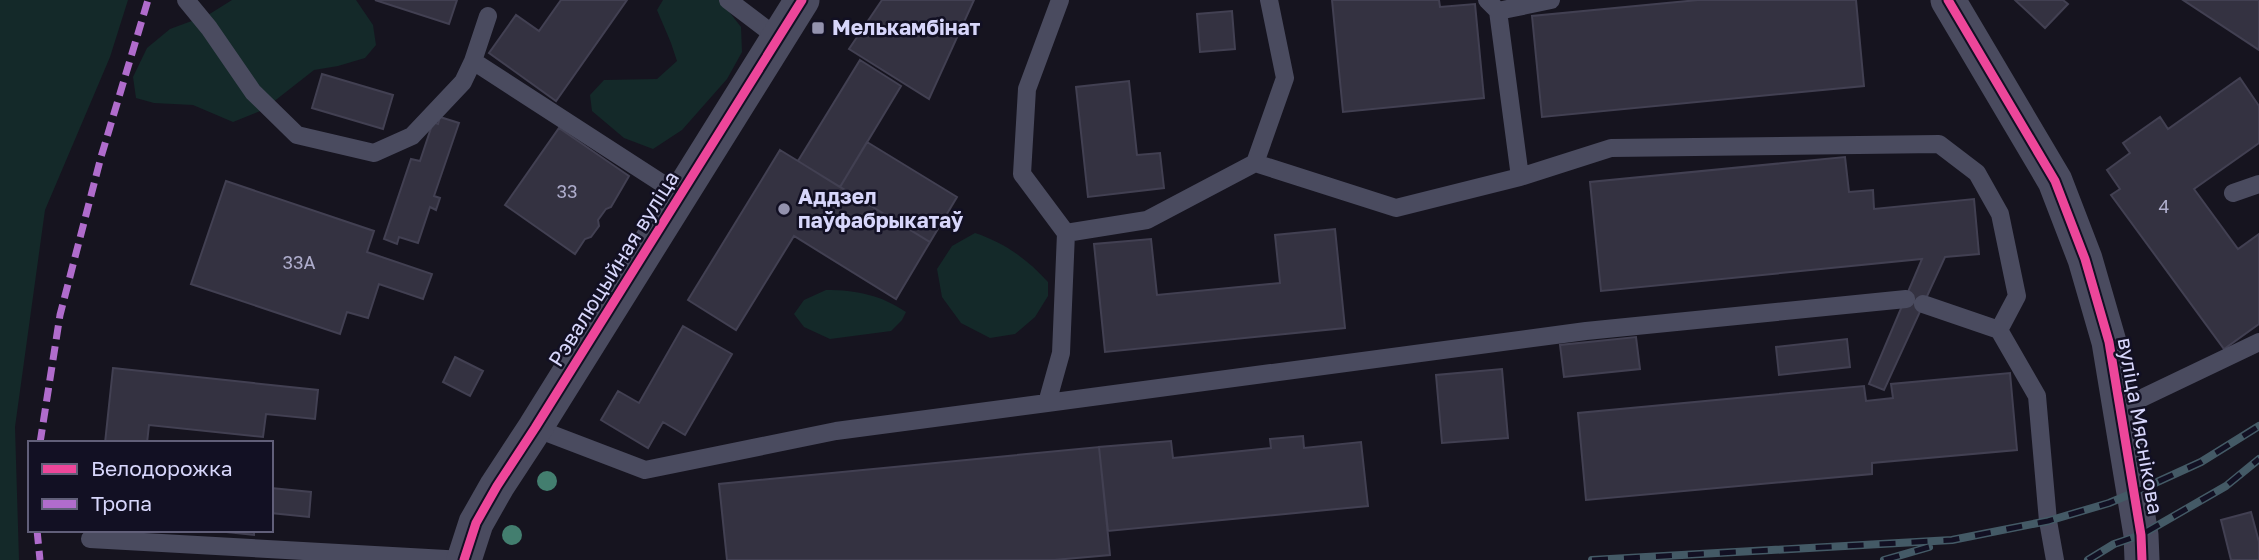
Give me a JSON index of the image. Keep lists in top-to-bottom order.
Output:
{
  "streets": {
    "street": ["Рэвалюцыйная вуліца", "вуліца Мяснікова"]
  },
  "places": {
    "transit": ["Мелькамбінат"],
    "other": ["Аддзел паўфабрыкатаў"]
  },
  "house_numbers": ["33", "4", "33А"],
  "legend": ["Велодорожка", "Тропа"]
}
